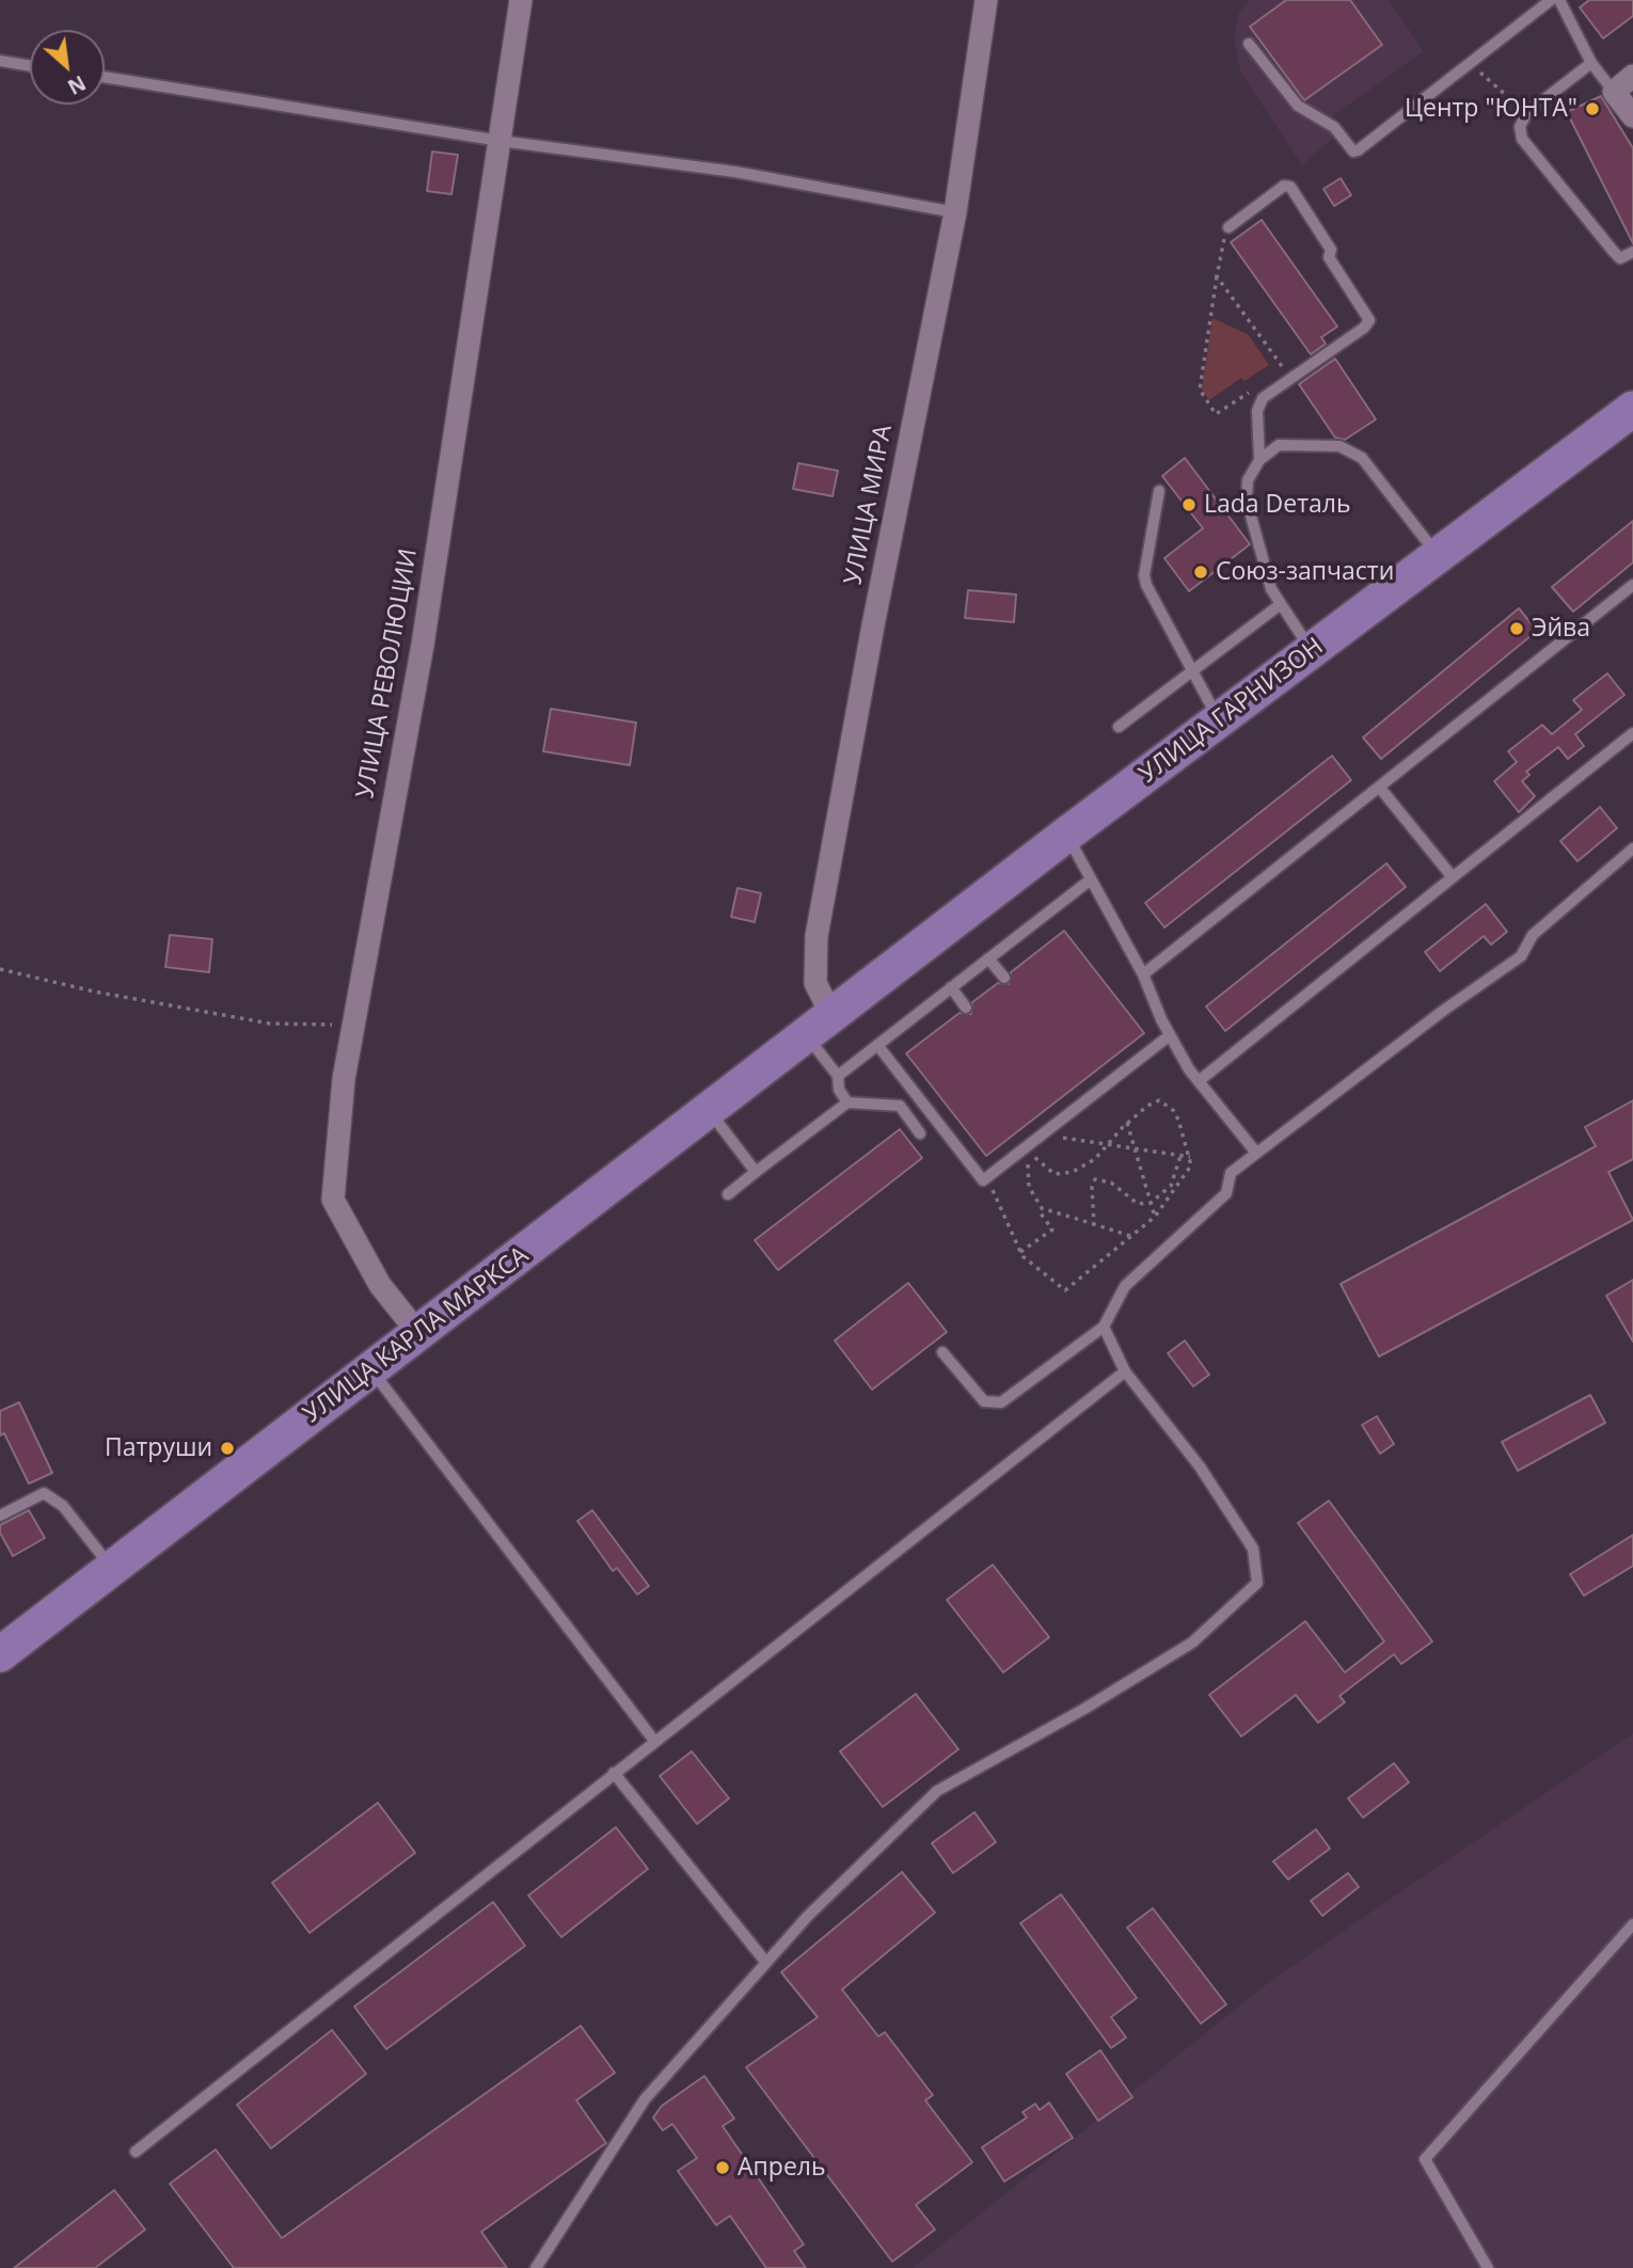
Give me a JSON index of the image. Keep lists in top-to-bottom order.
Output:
{
  "streets": {
    "main road": ["УЛИЦА ГАРНИЗОН", "УЛИЦА КАРЛА МАРКСА"],
    "street": ["УЛИЦА МИРА", "УЛИЦА РЕВОЛЮЦИИ"]
  },
  "crossings": [
    ["УЛИЦА МИРА", "УЛИЦА ГАРНИЗОН"],
    ["УЛИЦА МИРА", "УЛИЦА КАРЛА МАРКСА"],
    ["УЛИЦА РЕВОЛЮЦИИ", "УЛИЦА КАРЛА МАРКСА"],
    ["УЛИЦА ГАРНИЗОН", "УЛИЦА КАРЛА МАРКСА"]
  ],
  "places": [
    "Центр \"ЮНТА\"",
    "Lada Dеталь",
    "Союз-запчасти",
    "Эйва",
    "Патруши",
    "Апрель"
  ],
  "north": "bottom right"
}
